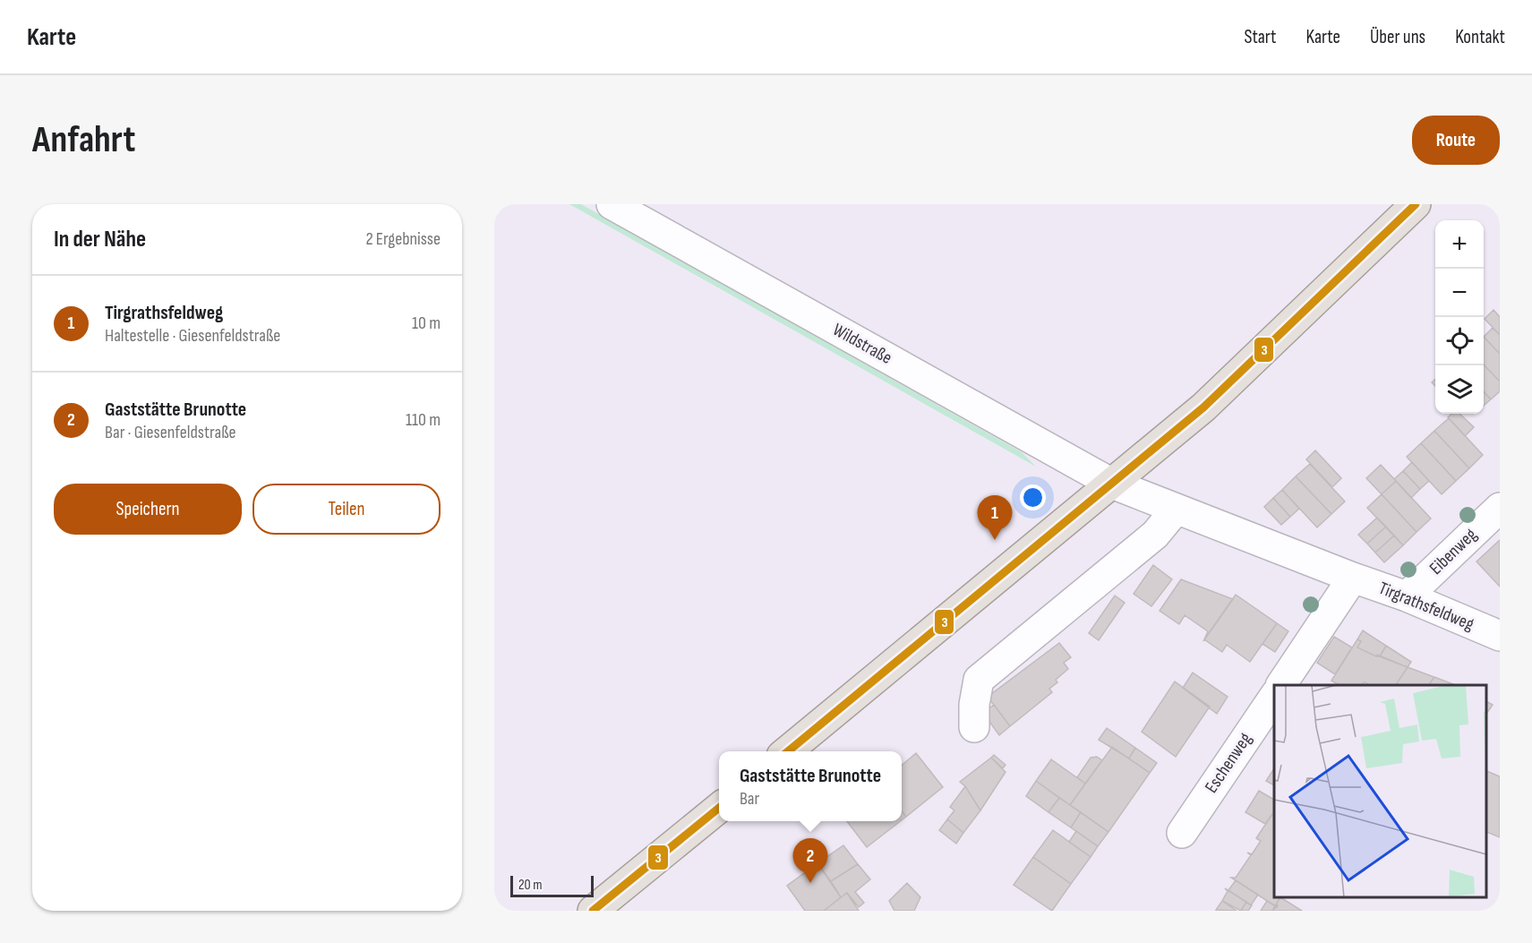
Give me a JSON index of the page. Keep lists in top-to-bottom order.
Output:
{
  "streets": {
    "street": [
      "Wildstraße",
      "Eibenweg",
      "Tirgrathsfeldweg",
      "Eschenweg"
    ]
  },
  "crossings": [
    ["Wildstraße", "Tirgrathsfeldweg"],
    ["Eibenweg", "Tirgrathsfeldweg"]
  ],
  "lines": ["transit line 3"],
  "scale_bar": "20 m",
  "page": {
    "header": "Karte",
    "nav": [
      "Start",
      "Karte",
      "Über uns",
      "Kontakt"
    ],
    "buttons": [
      "Route",
      ["Speichern", "Teilen"]
    ],
    "title": "Anfahrt",
    "heading": ["In der Nähe", "2 Ergebnisse"],
    "map_buttons": ["+", "−"],
    "list": [
      {
        "mark": "1",
        "name": "Tirgrathsfeldweg",
        "note": "Haltestelle · Giesenfeldstraße",
        "value": "10 m"
      },
      {
        "mark": "2",
        "name": "Gaststätte Brunotte",
        "note": "Bar · Giesenfeldstraße",
        "value": "110 m"
      }
    ],
    "pins": ["1", "2"],
    "popup": ["Gaststätte Brunotte", "Bar"],
    "scale": "20 m"
  }
}
